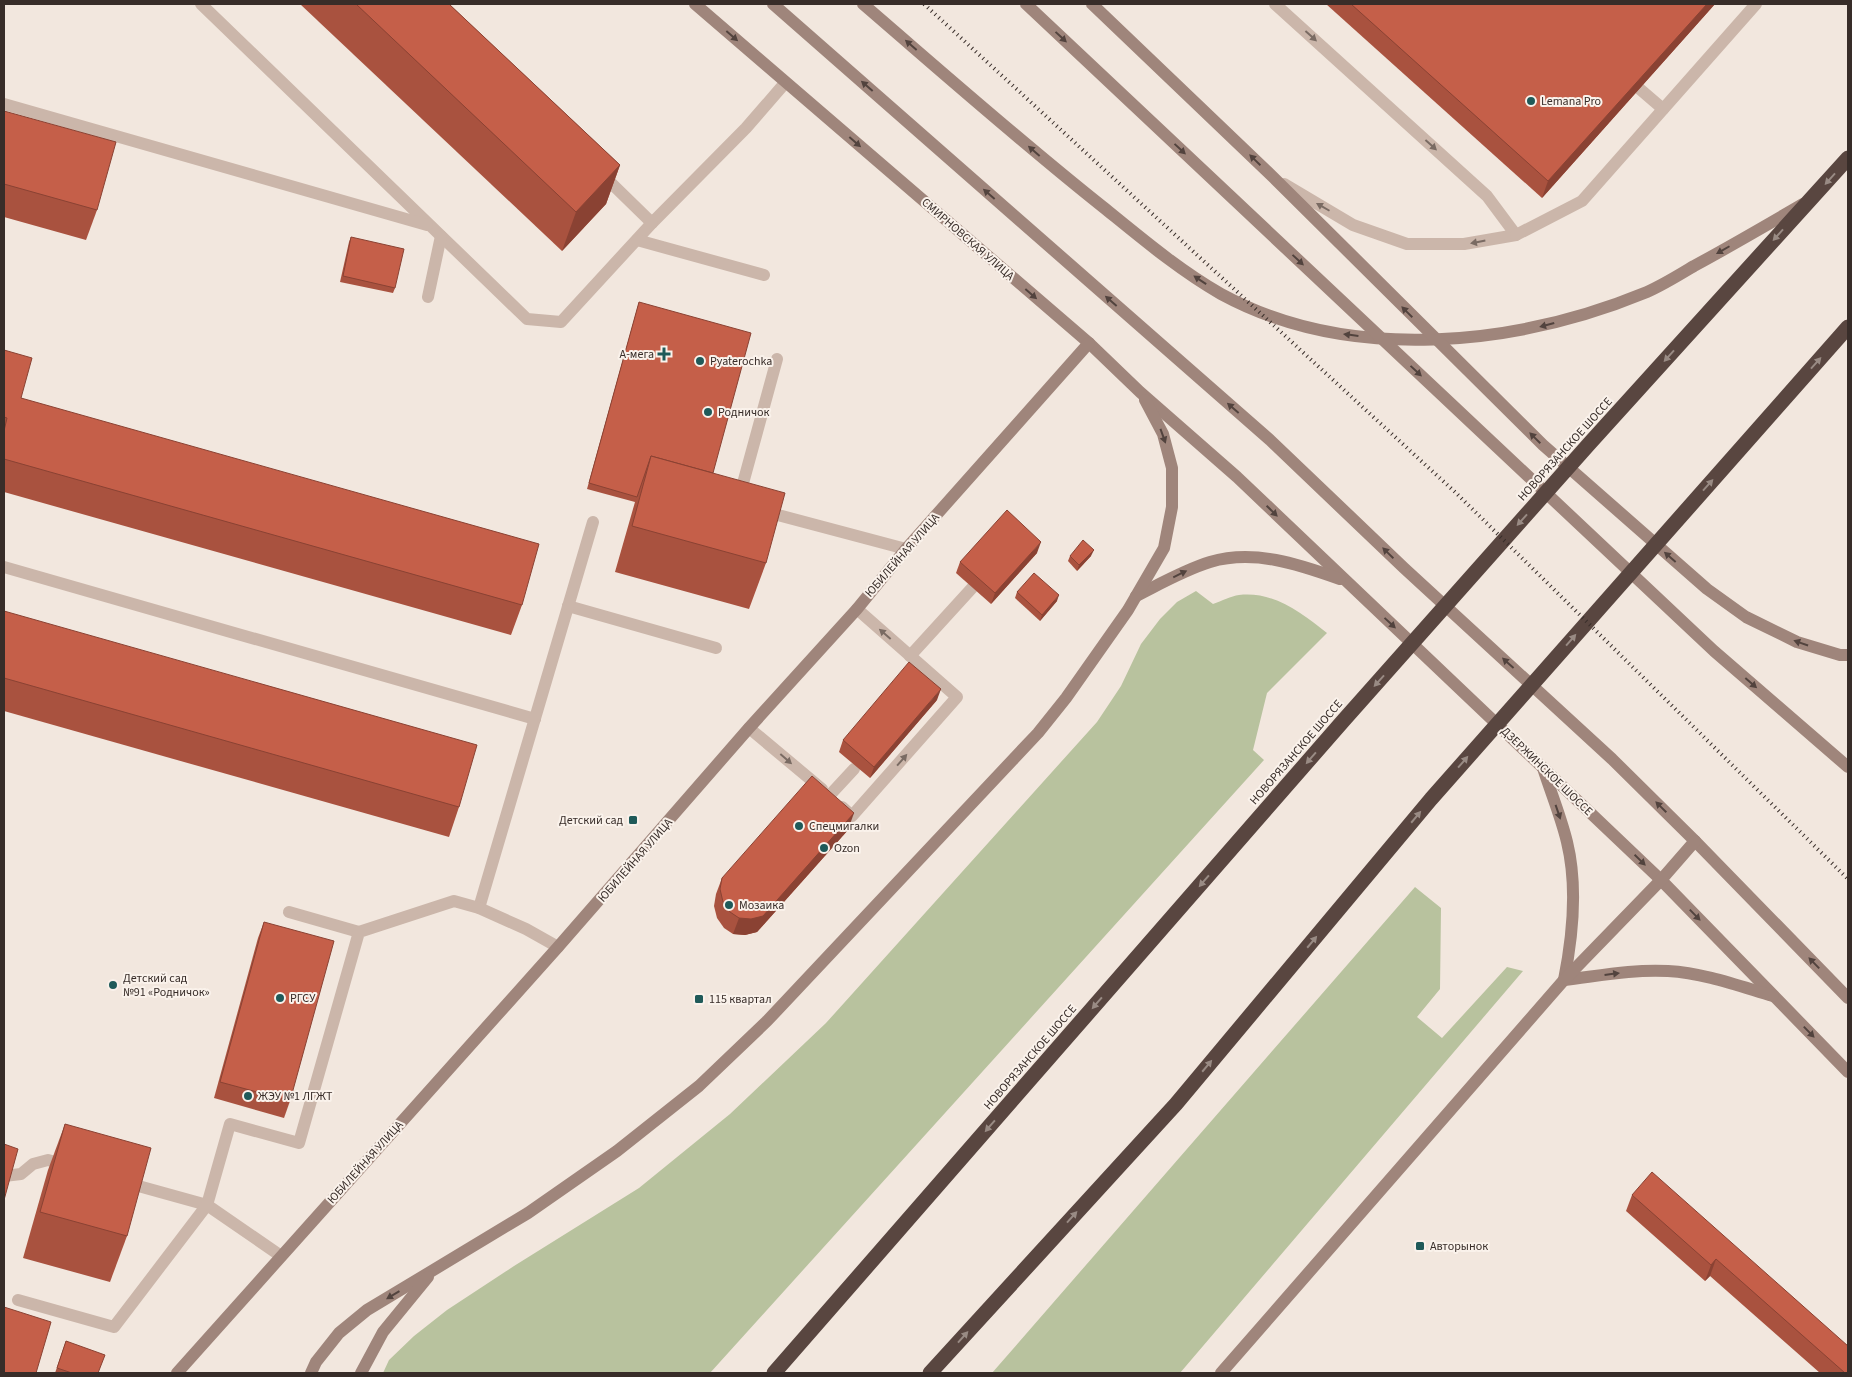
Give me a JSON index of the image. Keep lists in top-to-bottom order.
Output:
{
  "streets": {
    "highway": ["НОВОРЯЗАНСКОЕ ШОССЕ"],
    "main road": ["СМИРНОВСКАЯ УЛИЦА", "ЮБИЛЕЙНАЯ УЛИЦА", "ДЗЕРЖИНСКОЕ ШОССЕ"]
  },
  "crossings": [
    ["СМИРНОВСКАЯ УЛИЦА", "ЮБИЛЕЙНАЯ УЛИЦА"],
    ["СМИРНОВСКАЯ УЛИЦА", "ДЗЕРЖИНСКОЕ ШОССЕ"]
  ],
  "places": {
    "other": [
      "Lemana Pro",
      "Pyaterochka",
      "Родничок",
      "Спецмигалки",
      "Ozon",
      "Мозаика",
      "Детский сад №91 «Родничок»",
      "РГСУ",
      "ЖЭУ №1 ЛГЖТ"
    ],
    "health": ["А-мега"],
    "transit": ["Детский сад", "115 квартал", "Авторынок"]
  }
}
